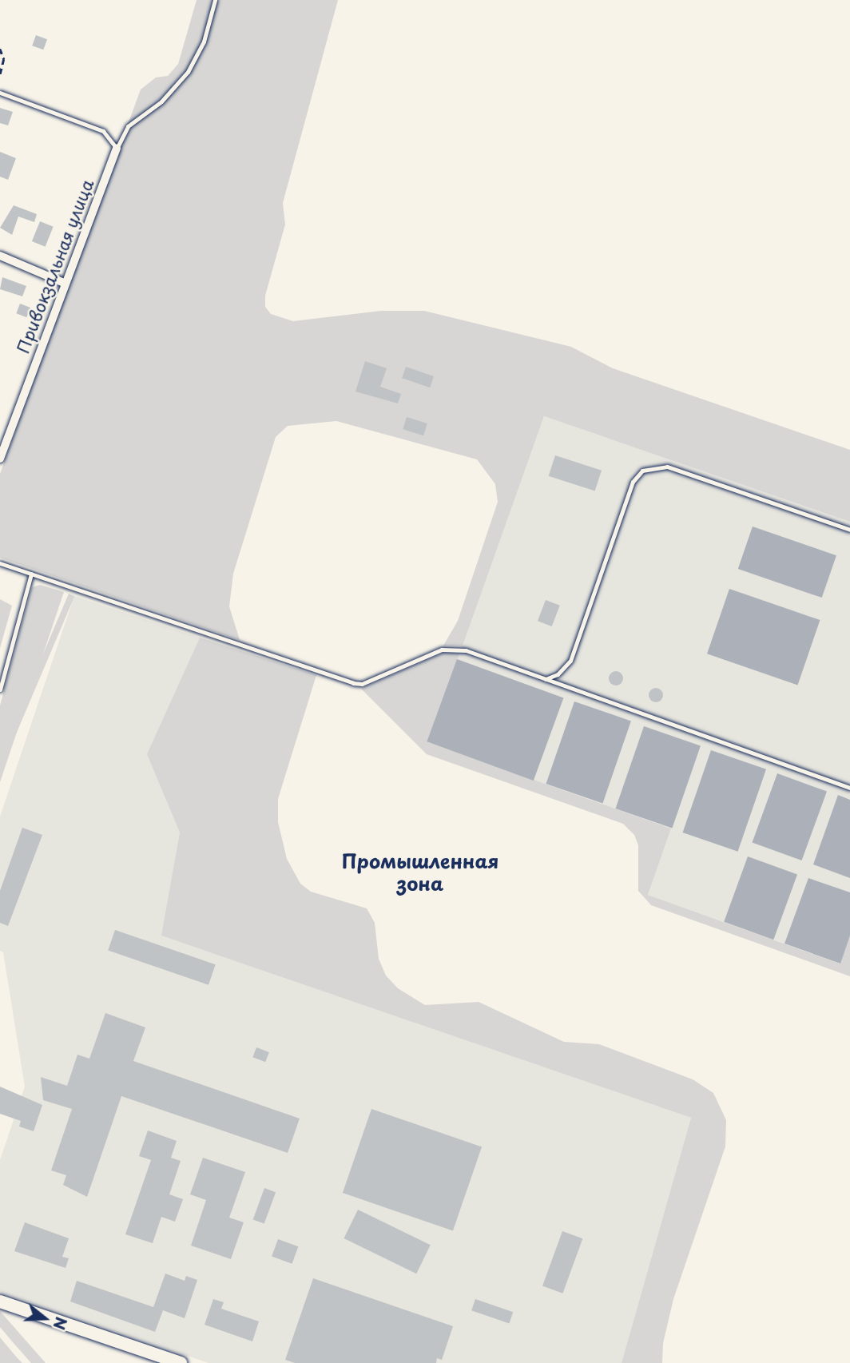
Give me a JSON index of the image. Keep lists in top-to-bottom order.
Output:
{
  "streets": {
    "street": ["Привокзальная улица"]
  },
  "districts": ["Промышленная зона"],
  "north": "right"
}
